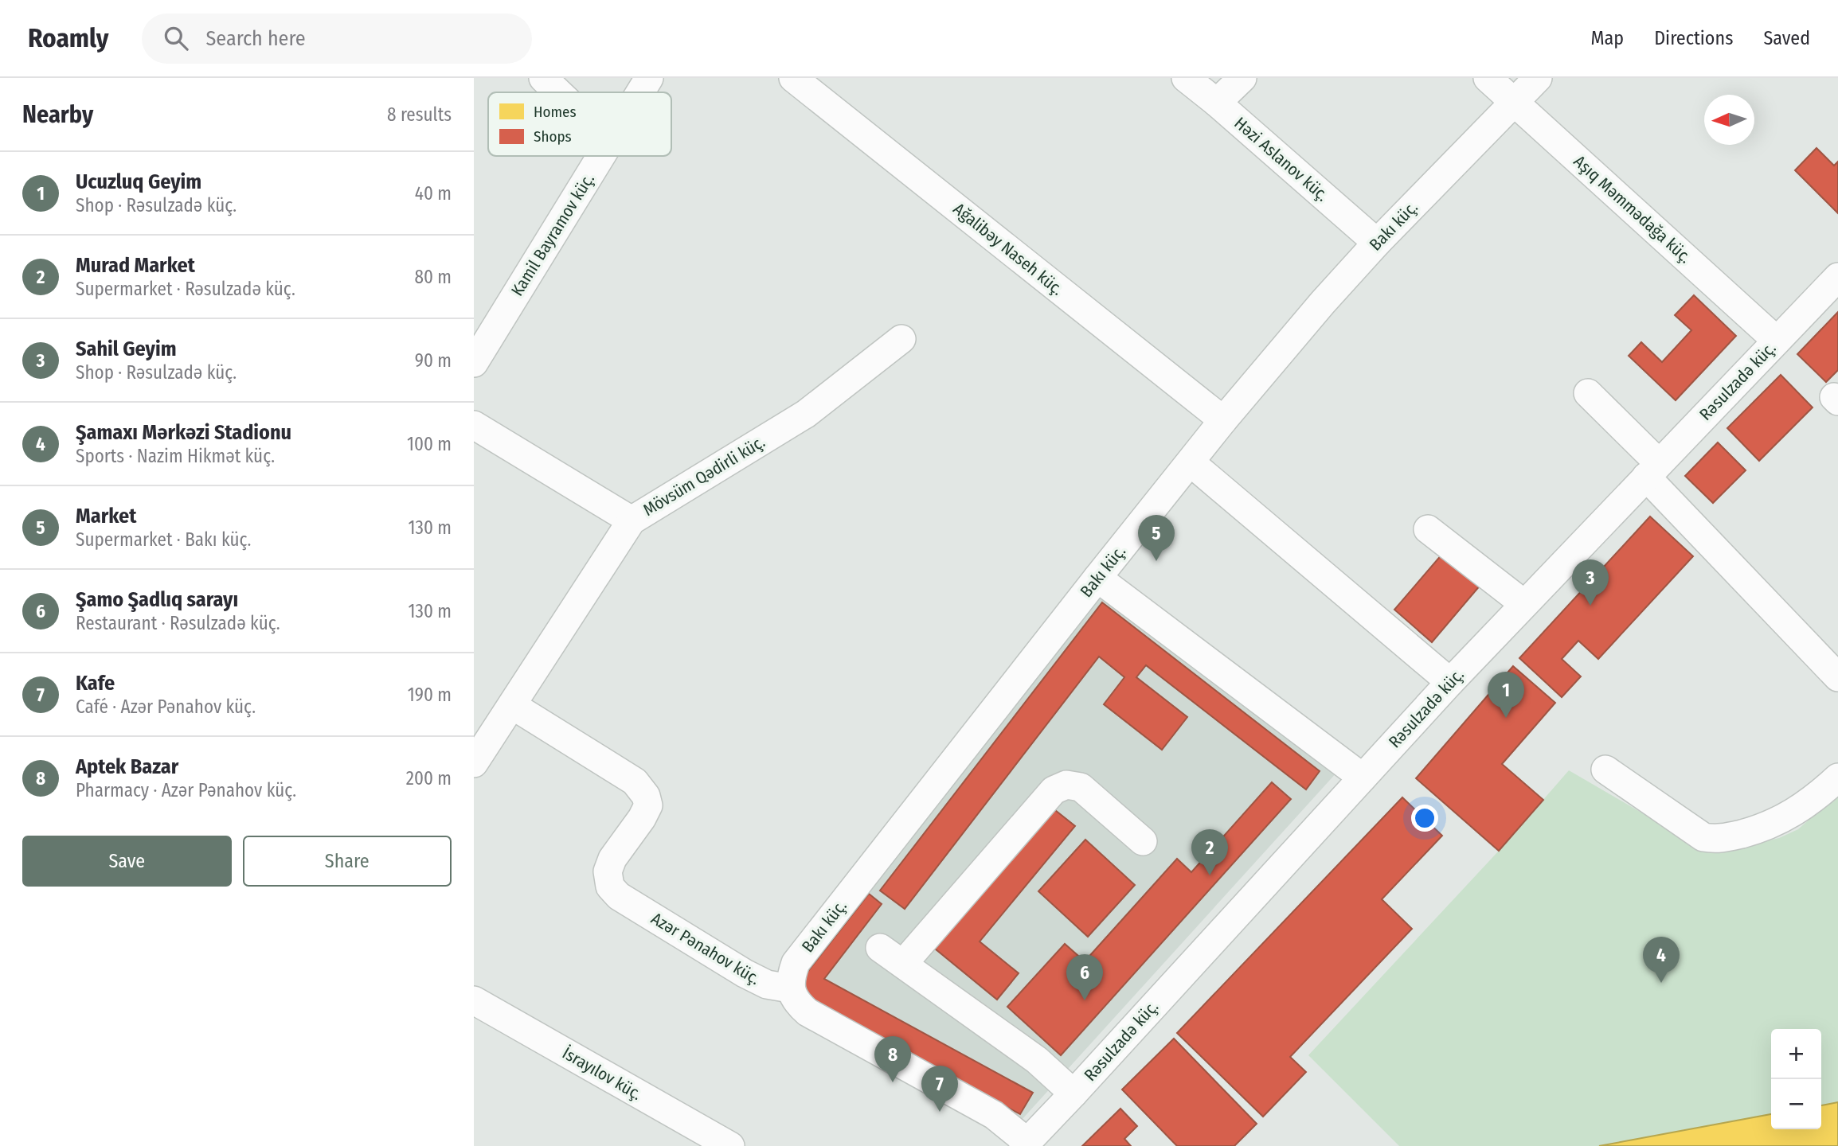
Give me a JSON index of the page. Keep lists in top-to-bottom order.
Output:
{
  "streets": {
    "street": [
      "Həzi Aslanov küç.",
      "Aşıq Məmmədağa küç.",
      "Bakı küç.",
      "Kamil Bayramov küç.",
      "Ağalibəy Naseh küç.",
      "Rəsulzadə küç.",
      "Mövsüm Qədirli küç.",
      "Azər Pənahov küç.",
      "İsrayılov küç."
    ]
  },
  "crossings": [
    ["Həzi Aslanov küç.", "Bakı küç."],
    ["Aşıq Məmmədağa küç.", "Bakı küç."],
    ["Aşıq Məmmədağa küç.", "Rəsulzadə küç."],
    ["Bakı küç.", "Ağalibəy Naseh küç."],
    ["Bakı küç.", "Azər Pənahov küç."],
    ["Mövsüm Qədirli küç.", "Azər Pənahov küç."]
  ],
  "legend": ["Homes", "Shops"],
  "north": "left",
  "page": {
    "header": "Roamly",
    "search": "Search here",
    "nav": ["Map", "Directions", "Saved"],
    "heading": ["Nearby", "8 results"],
    "list": [
      {
        "mark": "1",
        "name": "Ucuzluq Geyim",
        "note": "Shop · Rəsulzadə küç.",
        "value": "40 m"
      },
      {
        "mark": "2",
        "name": "Murad Market",
        "note": "Supermarket · Rəsulzadə küç.",
        "value": "80 m"
      },
      {
        "mark": "3",
        "name": "Sahil Geyim",
        "note": "Shop · Rəsulzadə küç.",
        "value": "90 m"
      },
      {
        "mark": "4",
        "name": "Şamaxı Mərkəzi Stadionu",
        "note": "Sports · Nazim Hikmət küç.",
        "value": "100 m"
      },
      {
        "mark": "5",
        "name": "Market",
        "note": "Supermarket · Bakı küç.",
        "value": "130 m"
      },
      {
        "mark": "6",
        "name": "Şamo Şadlıq sarayı",
        "note": "Restaurant · Rəsulzadə küç.",
        "value": "130 m"
      },
      {
        "mark": "7",
        "name": "Kafe",
        "note": "Café · Azər Pənahov küç.",
        "value": "190 m"
      },
      {
        "mark": "8",
        "name": "Aptek Bazar",
        "note": "Pharmacy · Azər Pənahov küç.",
        "value": "200 m"
      }
    ],
    "pins": [
      "5",
      "3",
      "1",
      "2",
      "4",
      "6",
      "8",
      "7"
    ],
    "buttons": ["Save", "Share"],
    "map_buttons": ["+", "−"]
  }
}
